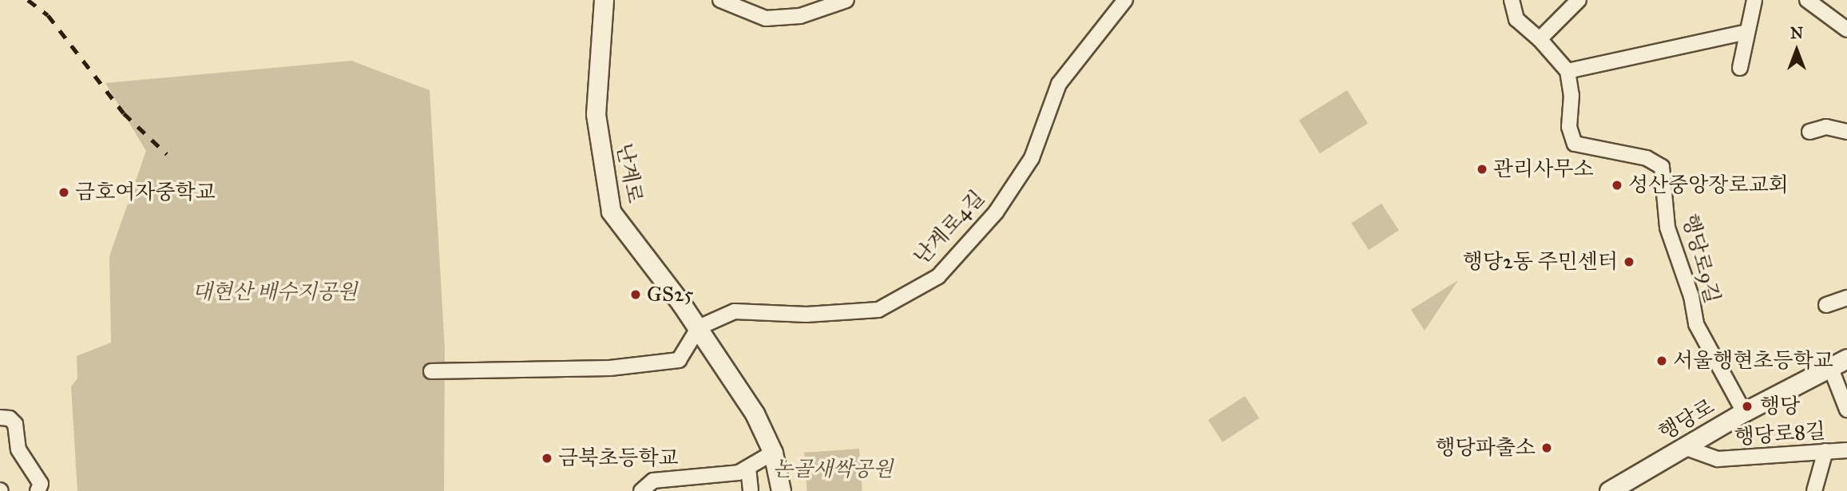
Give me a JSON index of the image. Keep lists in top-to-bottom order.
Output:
{
  "streets": {
    "main road": ["난계로", "행당로"],
    "street": ["난계로4길", "행당로9길", "행당로8길"]
  },
  "crossings": [
    ["난계로", "난계로4길"],
    ["행당로9길", "행당로"],
    ["행당로", "행당로8길"]
  ],
  "parks": ["대현산 배수지공원", "논골새싹공원"],
  "places": [
    "관리사무소",
    "성산중앙장로교회",
    "금호여자중학교",
    "행당2동 주민센터",
    "GS25",
    "서울행현초등학교",
    "행당",
    "행당파출소",
    "금북초등학교"
  ],
  "north": "top"
}
